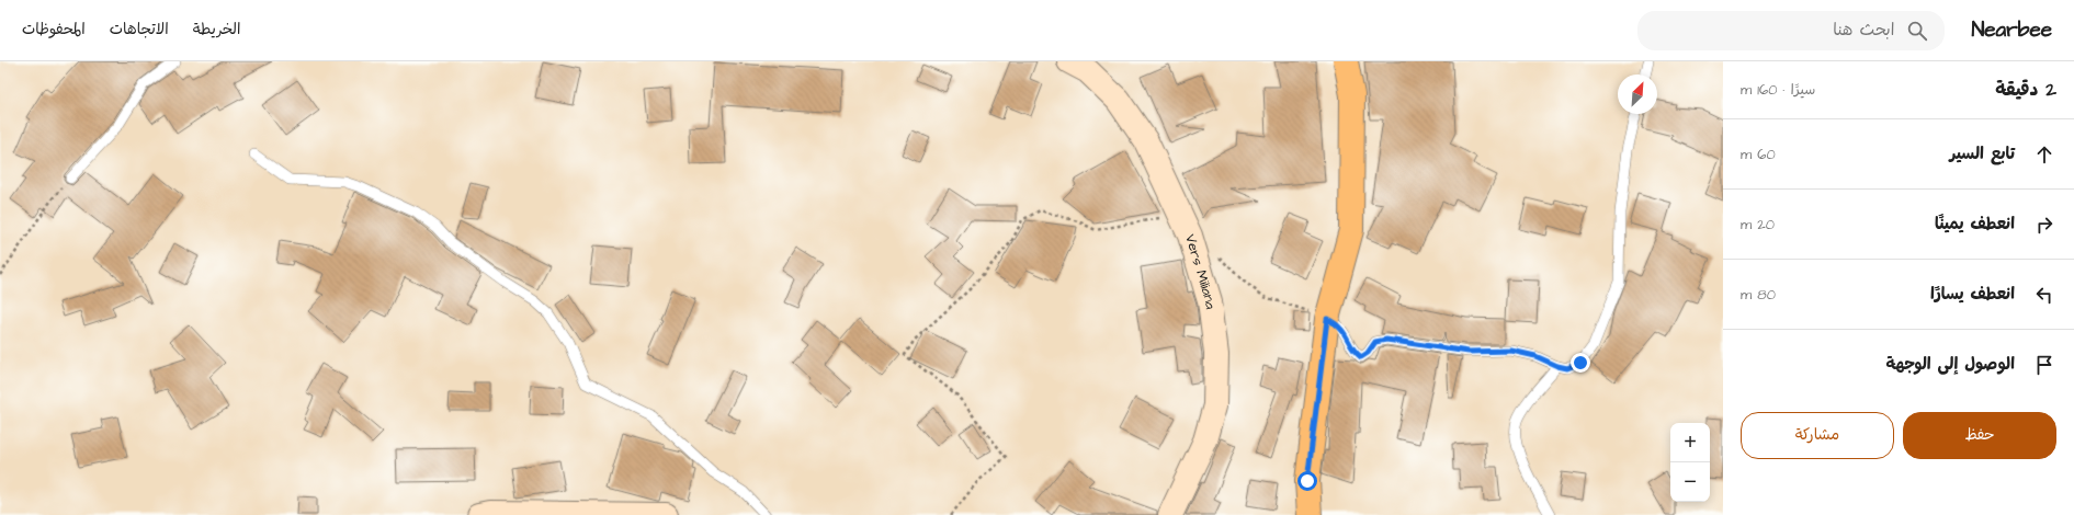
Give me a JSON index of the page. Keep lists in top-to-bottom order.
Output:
{
  "streets": {
    "main road": ["Vers Miliana"]
  },
  "north": "top right",
  "page": {
    "header": "Nearbee",
    "search": "ابحث هنا",
    "nav": ["الخريطة", "الاتجاهات", "المحفوظات"],
    "heading": ["2 دقيقة", "سيرًا · 160 m"],
    "list": [
      ["تابع السير", "60 m"],
      ["انعطف يمينًا", "20 m"],
      ["انعطف يسارًا", "80 m"],
      "الوصول إلى الوجهة"
    ],
    "buttons": ["حفظ", "مشاركة"],
    "map_buttons": ["+", "−"]
  }
}
